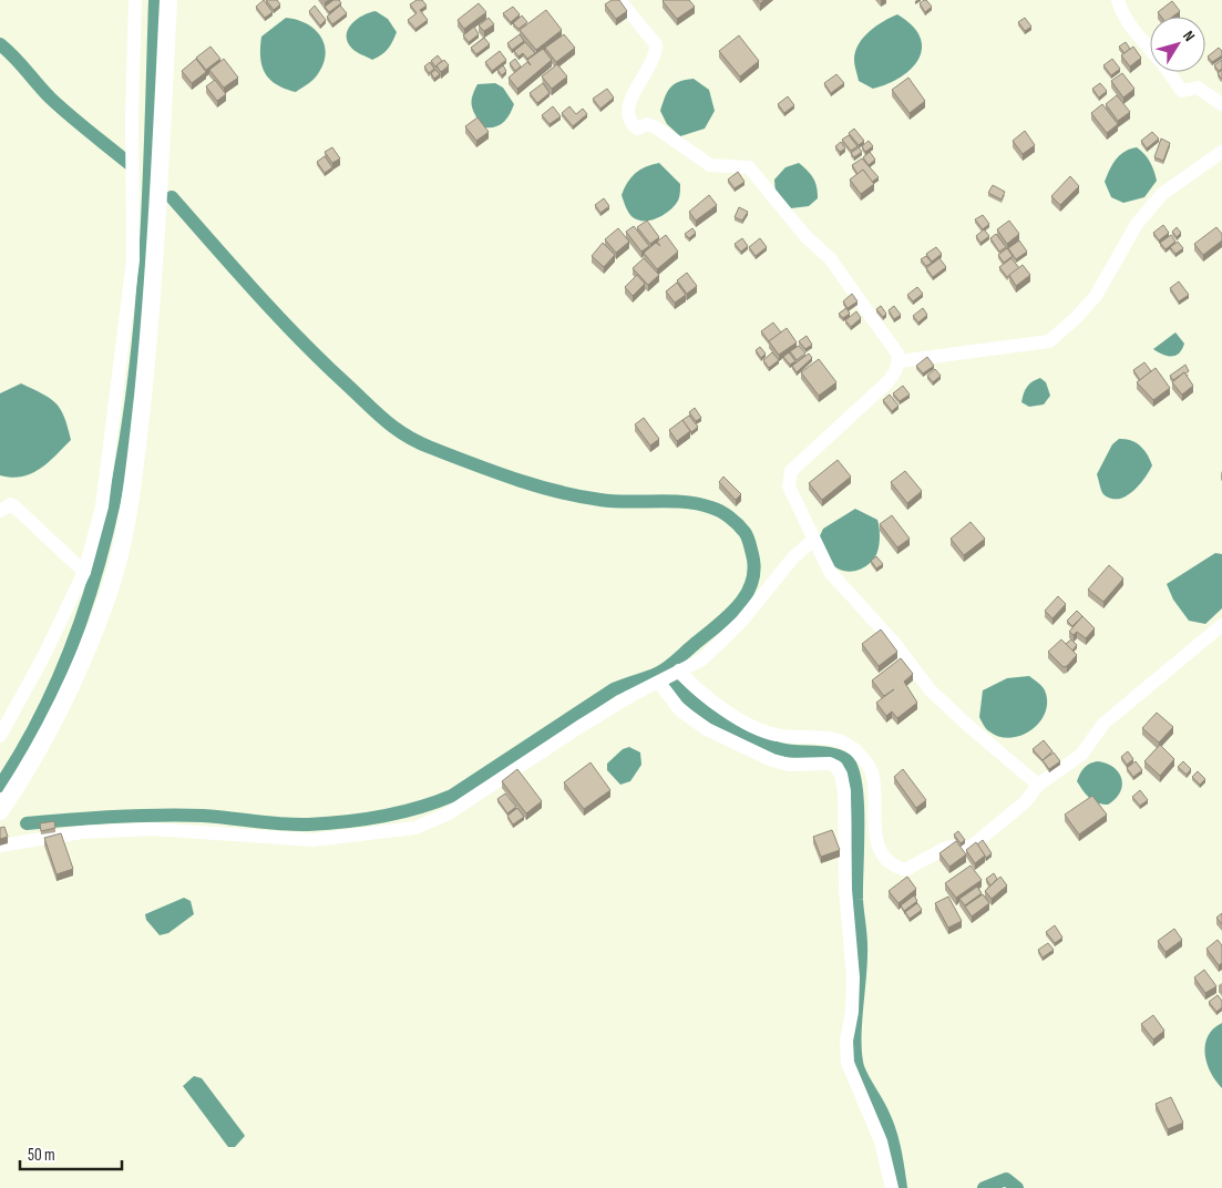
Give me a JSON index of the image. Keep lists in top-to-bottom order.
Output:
{
  "scale_bar": "50 m",
  "north": "top right"
}
